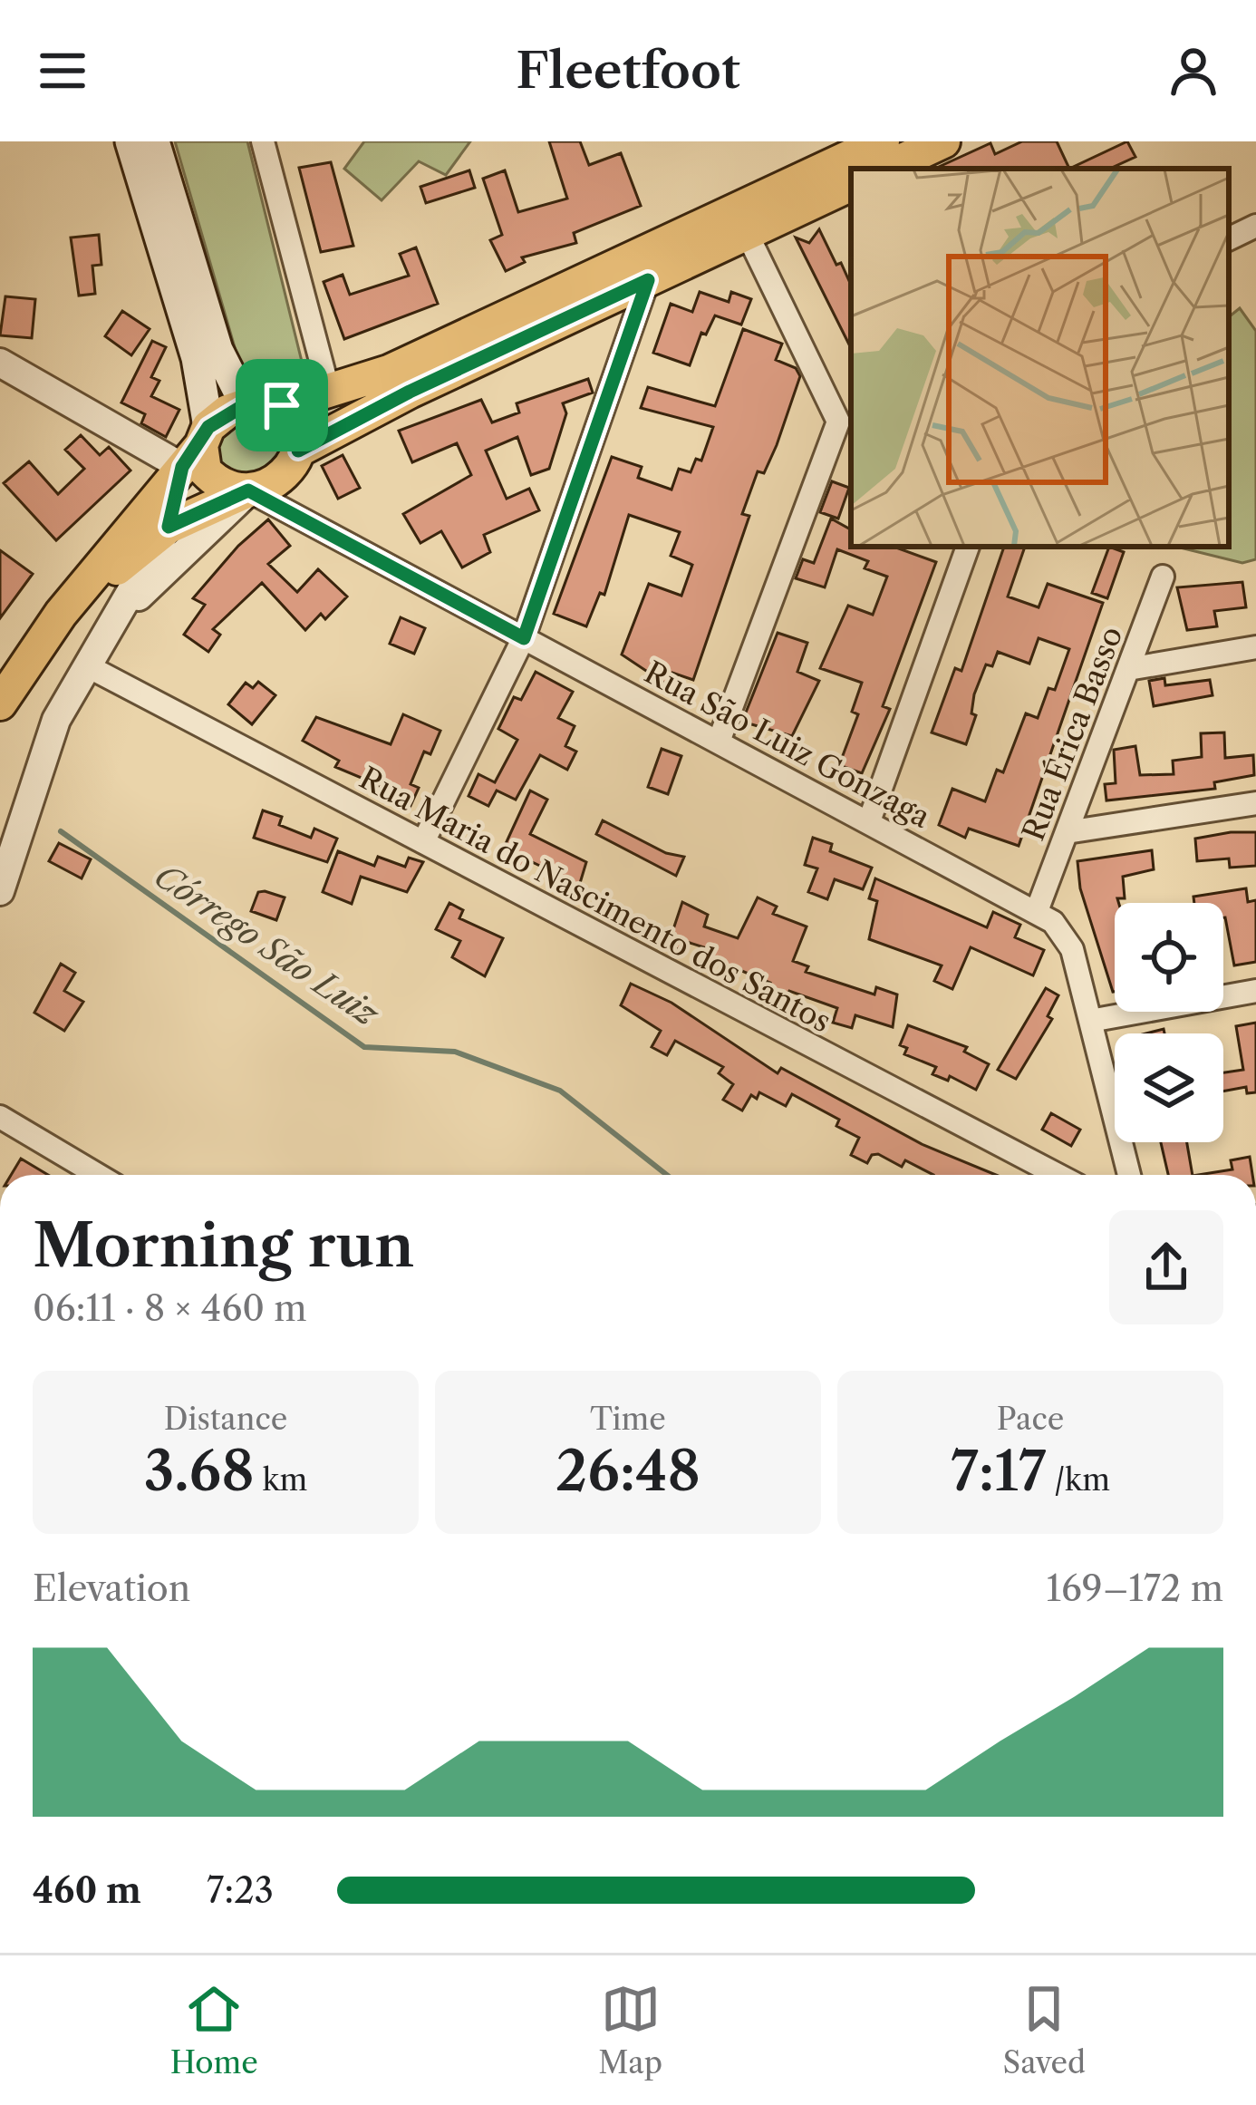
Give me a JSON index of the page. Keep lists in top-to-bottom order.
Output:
{
  "streets": {
    "street": ["Rua Érica Basso", "Rua São Luiz Gonzaga", "Rua Maria do Nascimento dos Santos"]
  },
  "crossings": [
    ["Rua Érica Basso", "Rua São Luiz Gonzaga"]
  ],
  "water": ["Córrego São Luiz"],
  "page": {
    "header": "Fleetfoot",
    "heading": ["Morning run", "06:11 · 8 × 460 m"],
    "stats": [
      ["Distance", "3.68 km"],
      ["Time", "26:48"],
      ["Pace", "7:17 /km"]
    ],
    "chart": ["Elevation", "169–172 m"],
    "list": [
      {
        "name": "460 m",
        "note": "7:23"
      }
    ],
    "tabs": ["Home", "Map", "Saved"]
  }
}
